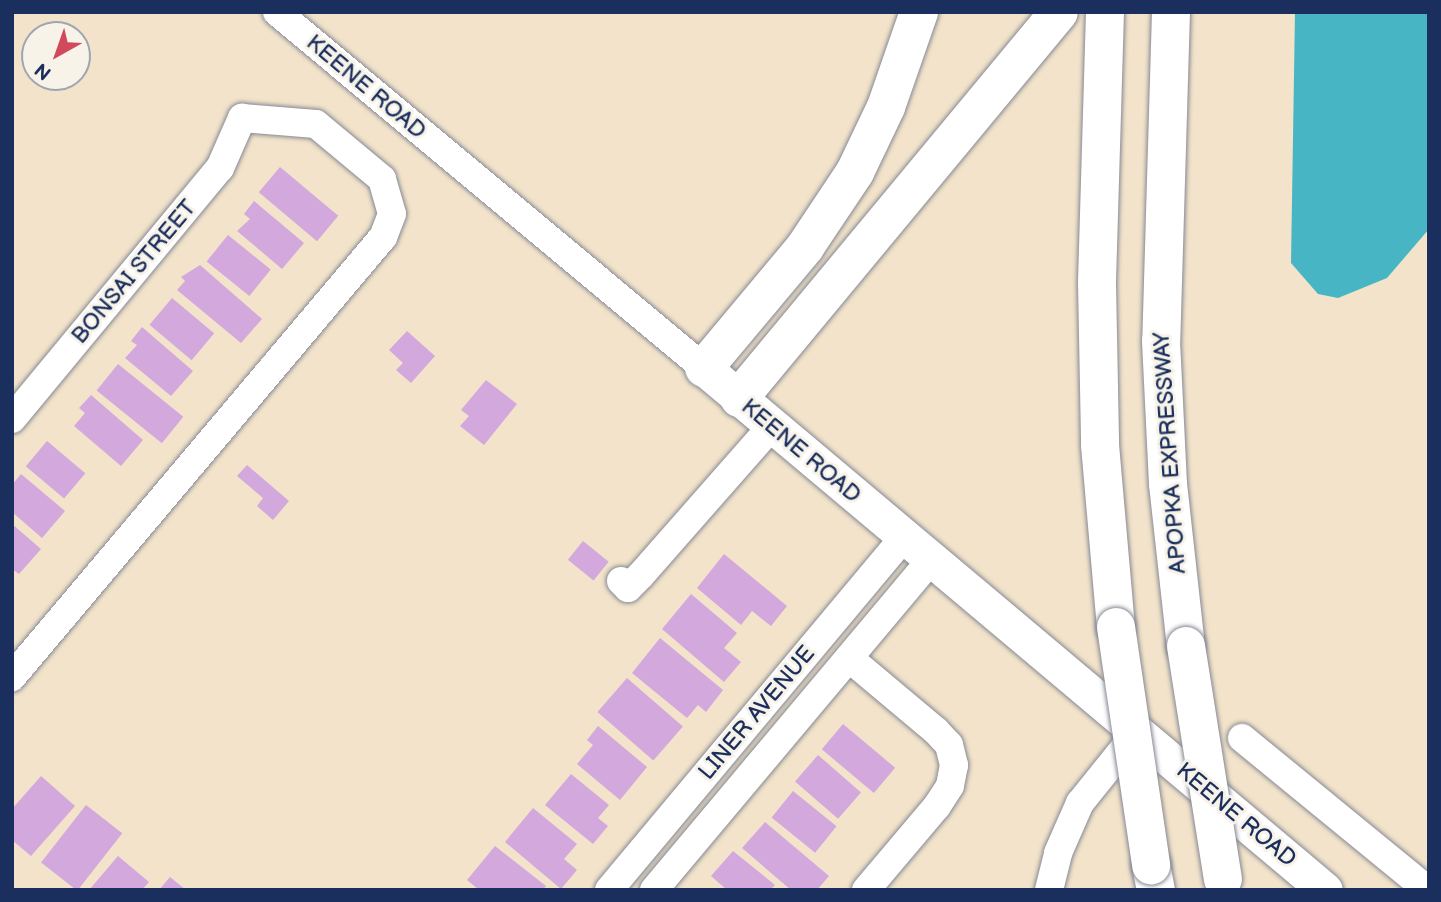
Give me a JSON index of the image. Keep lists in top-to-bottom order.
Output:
{
  "streets": {
    "highway": ["APOPKA EXPRESSWAY"],
    "main road": ["KEENE ROAD"],
    "street": ["BONSAI STREET", "LINER AVENUE"]
  },
  "crossings": [
    ["KEENE ROAD", "LINER AVENUE"]
  ],
  "north": "bottom left"
}
